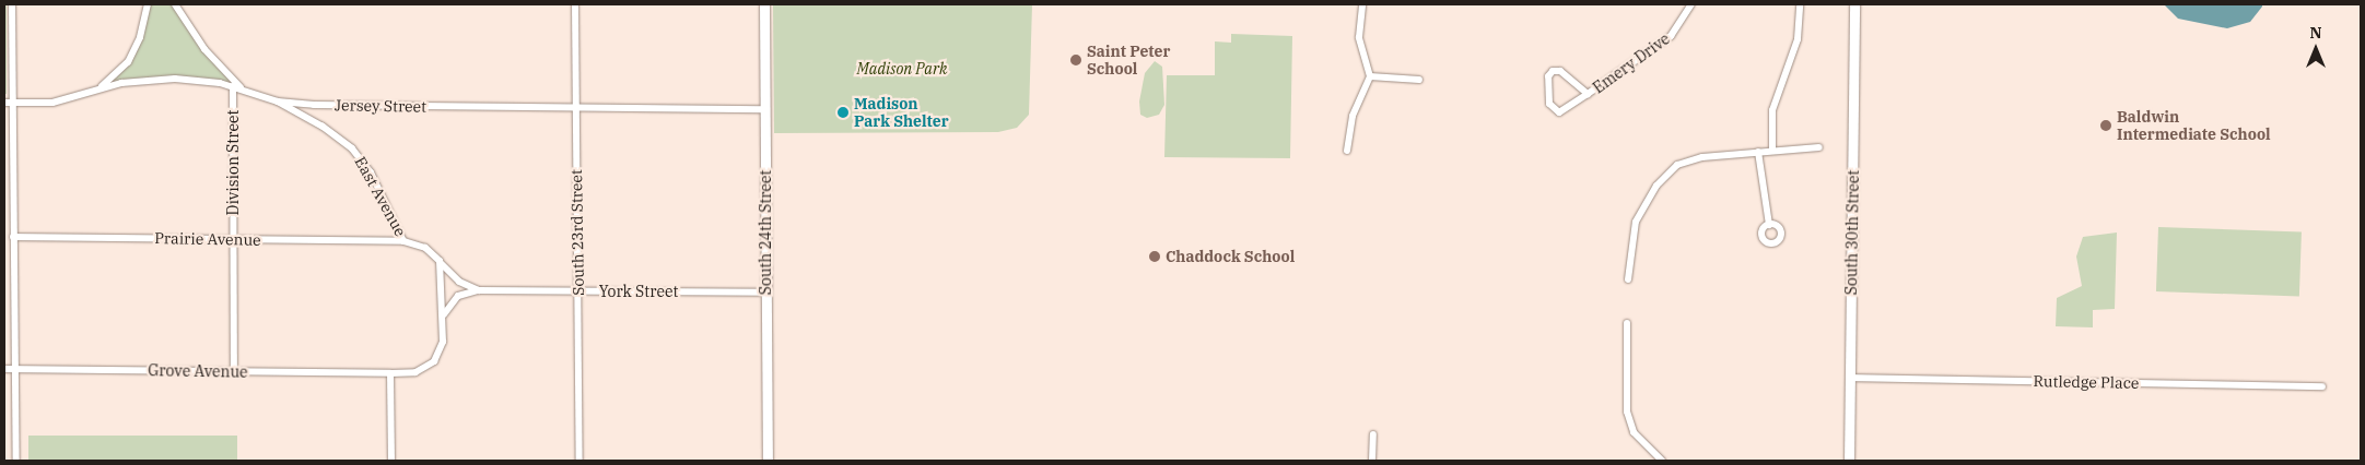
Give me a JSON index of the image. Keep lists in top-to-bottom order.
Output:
{
  "streets": {
    "main road": ["South 24th Street", "South 30th Street"],
    "street": [
      "Emery Drive",
      "Jersey Street",
      "Division Street",
      "East Avenue",
      "South 23rd Street",
      "Prairie Avenue",
      "York Street",
      "Grove Avenue",
      "Rutledge Place"
    ]
  },
  "crossings": [
    ["Jersey Street", "Division Street"],
    ["Jersey Street", "East Avenue"],
    ["Jersey Street", "South 23rd Street"],
    ["Jersey Street", "South 24th Street"],
    ["Division Street", "Prairie Avenue"],
    ["Division Street", "Grove Avenue"],
    ["East Avenue", "Prairie Avenue"],
    ["East Avenue", "York Street"],
    ["South 23rd Street", "York Street"],
    ["South 24th Street", "York Street"],
    ["South 30th Street", "Rutledge Place"]
  ],
  "parks": ["Madison Park"],
  "places": [
    "Saint Peter School",
    "Madison Park Shelter",
    "Baldwin Intermediate School",
    "Chaddock School"
  ],
  "north": "top"
}
